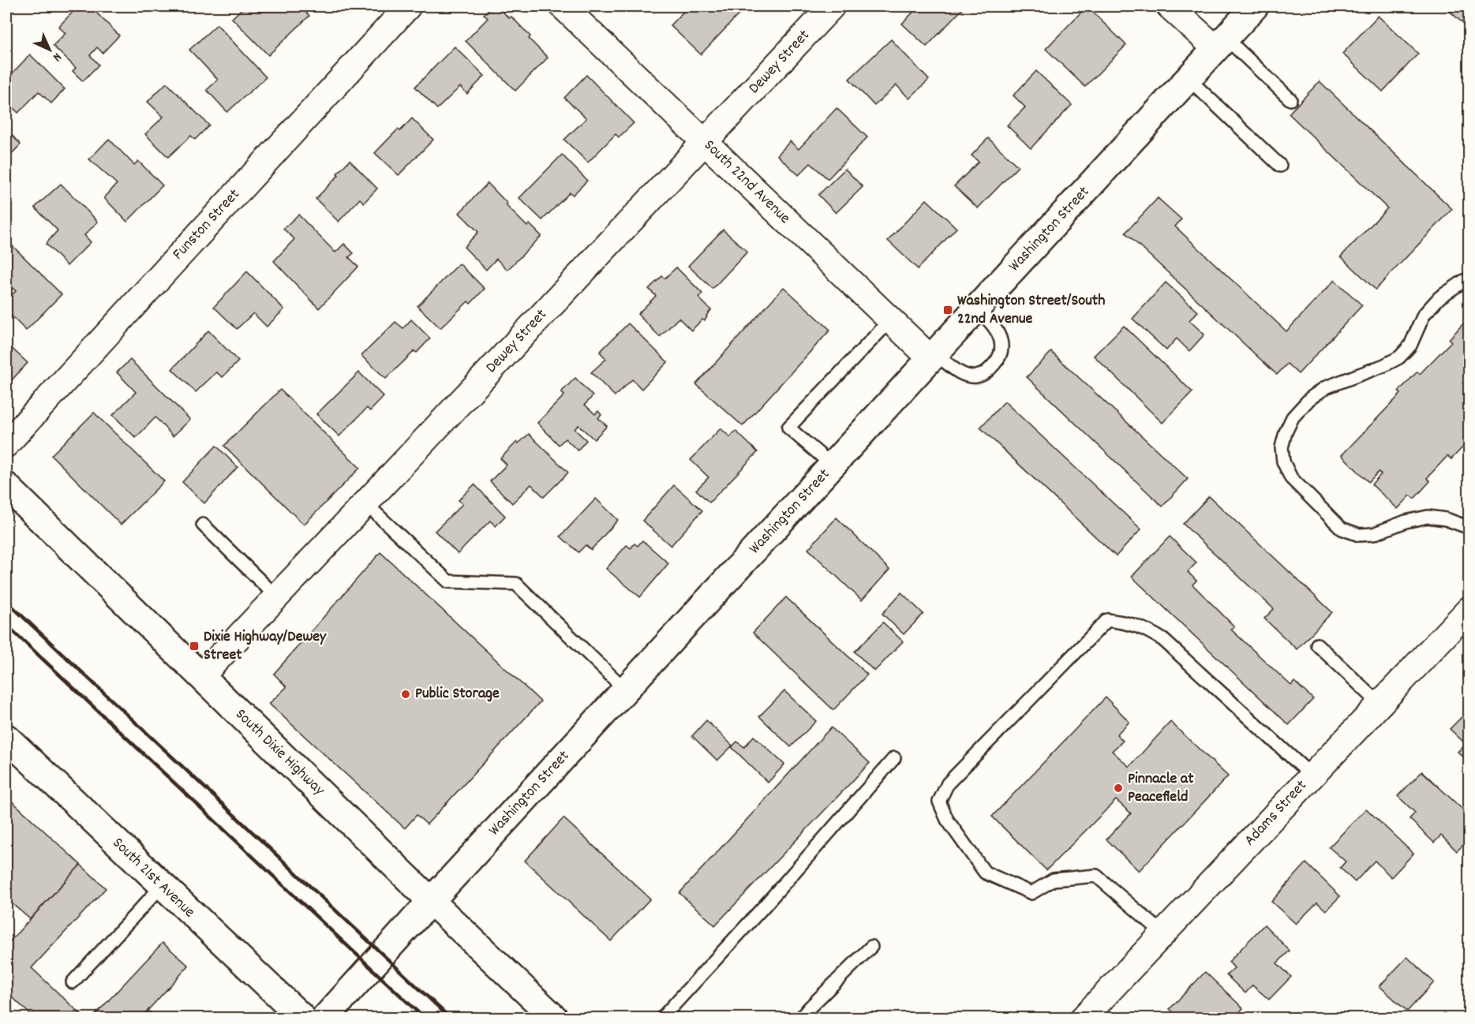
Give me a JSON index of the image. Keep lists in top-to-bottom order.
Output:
{
  "streets": {
    "street": [
      "Dewey Street",
      "South 22nd Avenue",
      "Funston Street",
      "Washington Street",
      "South Dixie Highway",
      "Adams Street",
      "South 21st Avenue"
    ]
  },
  "crossings": [
    ["Dewey Street", "South 22nd Avenue"],
    ["Dewey Street", "South Dixie Highway"],
    ["South 22nd Avenue", "Washington Street"],
    ["Washington Street", "South Dixie Highway"]
  ],
  "places": {
    "transit": ["Washington Street/South 22nd Avenue", "Dixie Highway/Dewey Street"],
    "other": ["Public Storage", "Pinnacle at Peacefield"]
  },
  "north": "bottom right"
}
